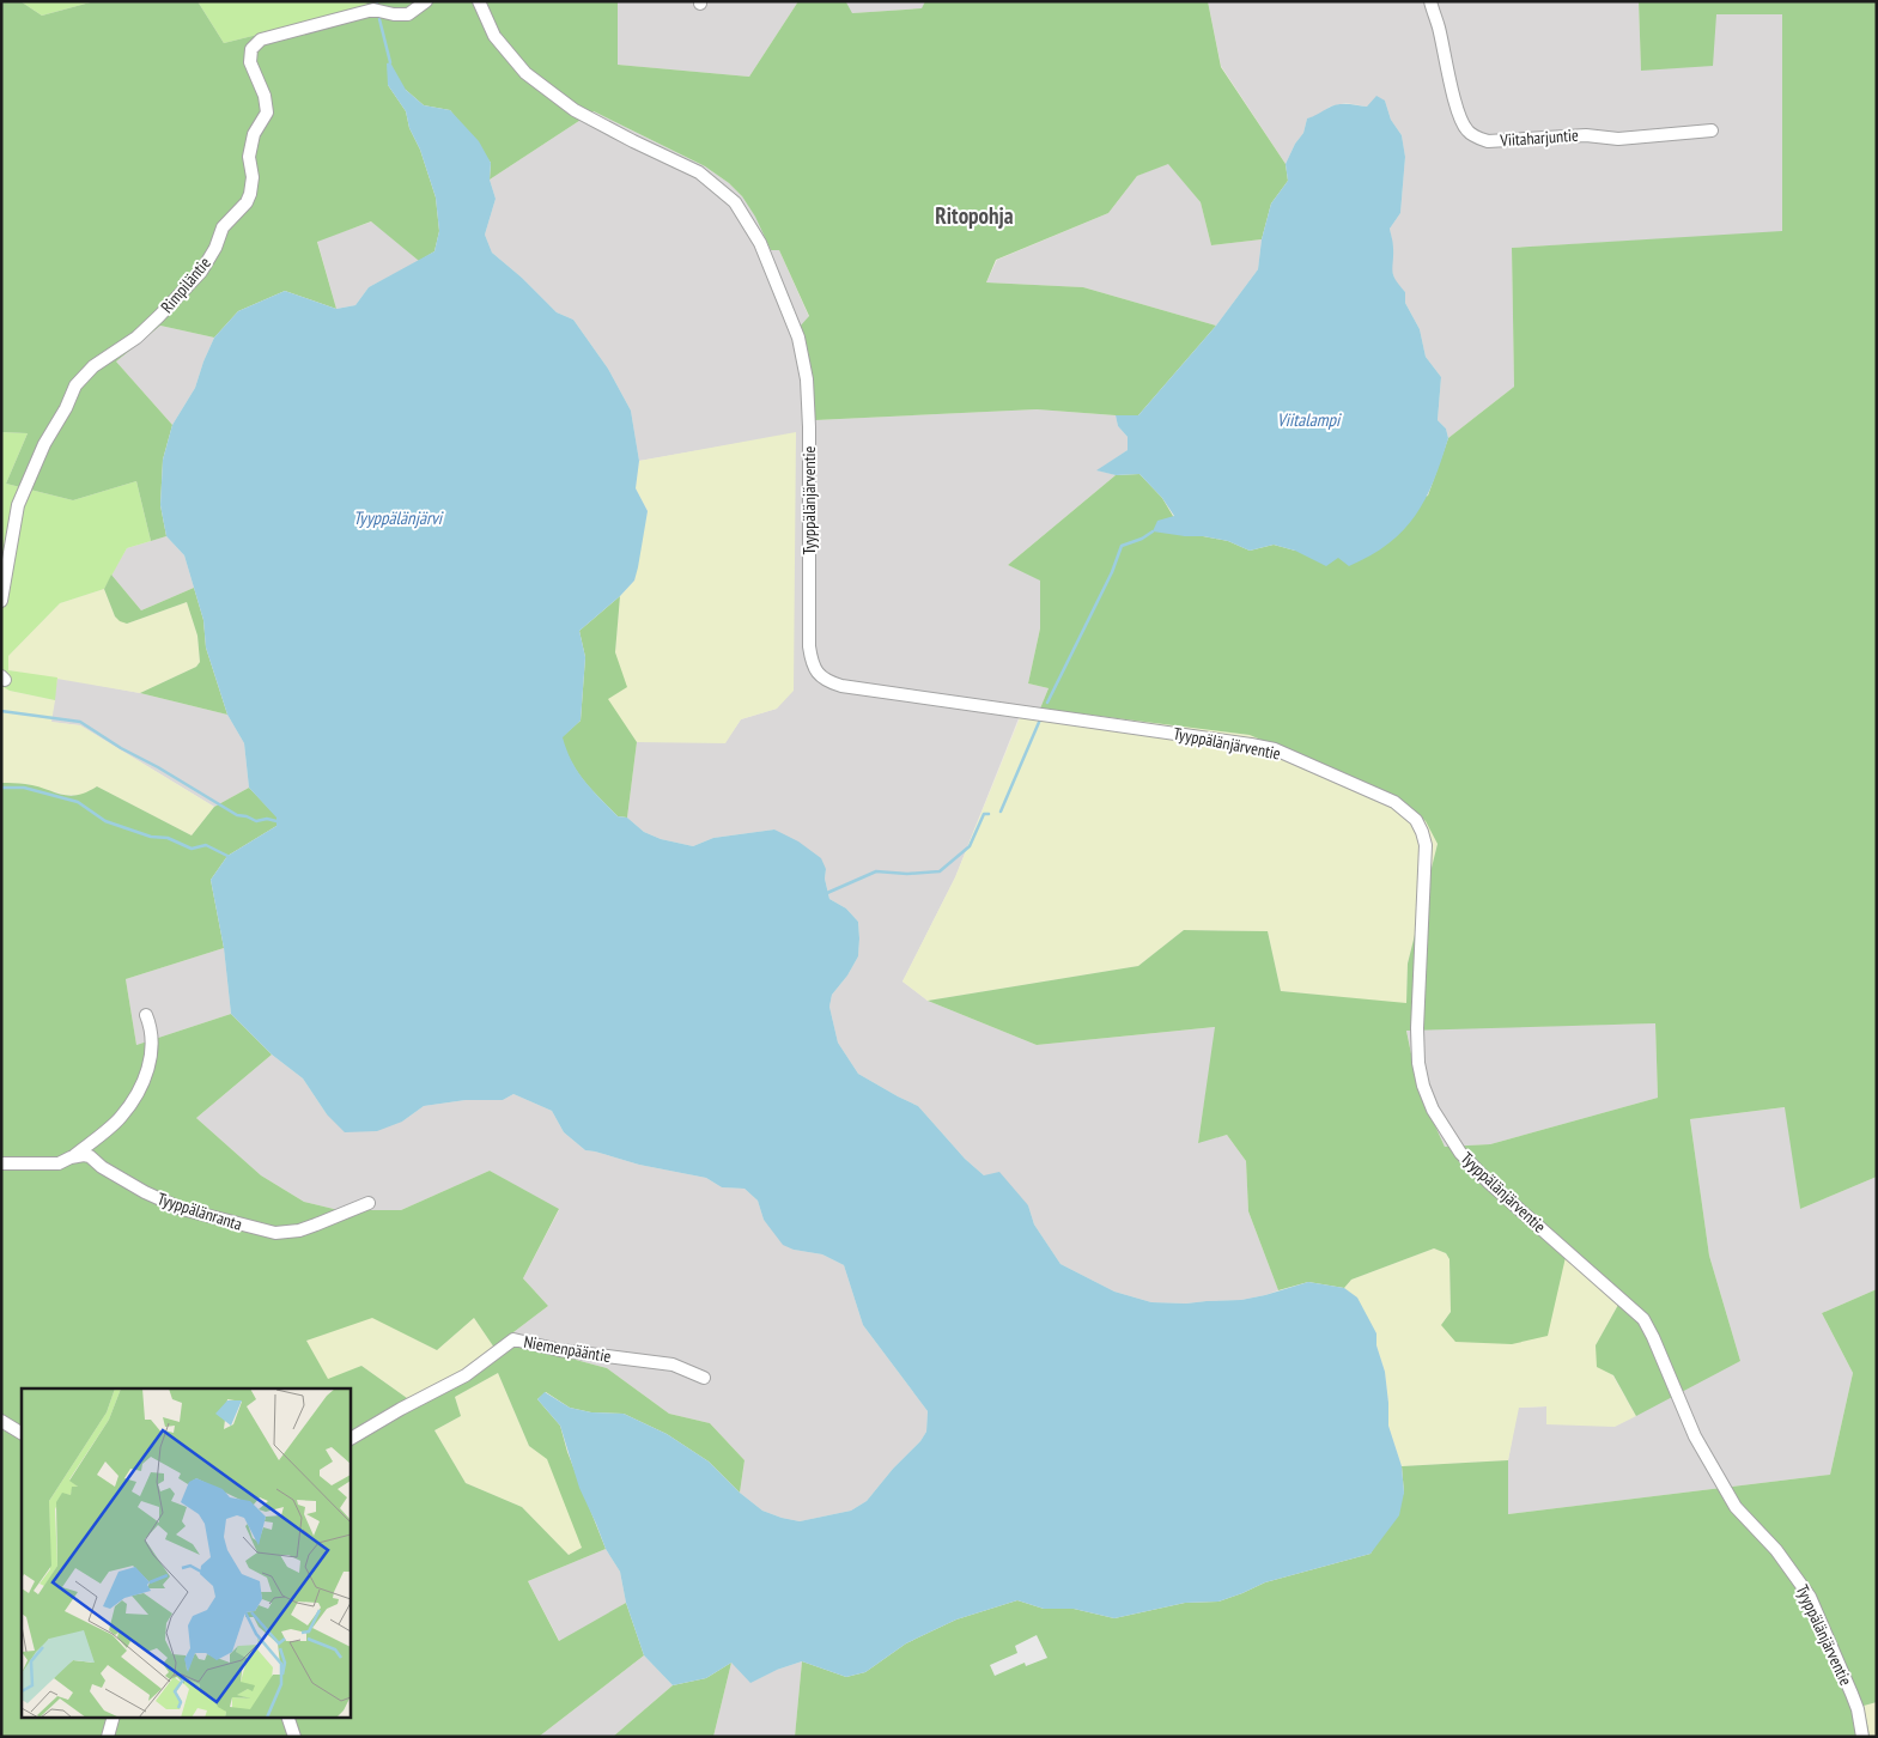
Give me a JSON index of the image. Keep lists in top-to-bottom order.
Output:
{
  "streets": {
    "street": [
      "Viitaharjuntie",
      "Rimpiläntie",
      "Tyyppälänjärventie",
      "Tyyppälänranta",
      "Niemenpääntie"
    ]
  },
  "districts": ["Ritopohja"],
  "water": ["Viitalampi", "Tyyppälänjärvi"]
}
